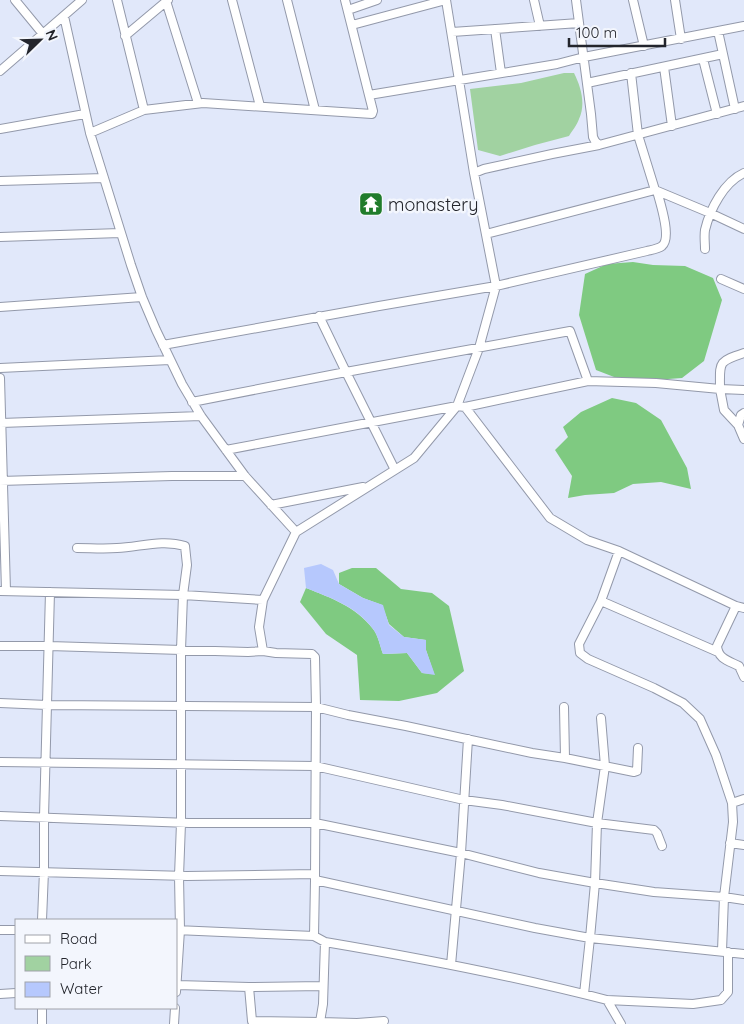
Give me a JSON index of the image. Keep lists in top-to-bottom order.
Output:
{
  "places": {
    "temple": ["monastery"]
  },
  "legend": ["Road", "Park", "Water"],
  "scale_bar": "100 m",
  "north": "top right"
}
